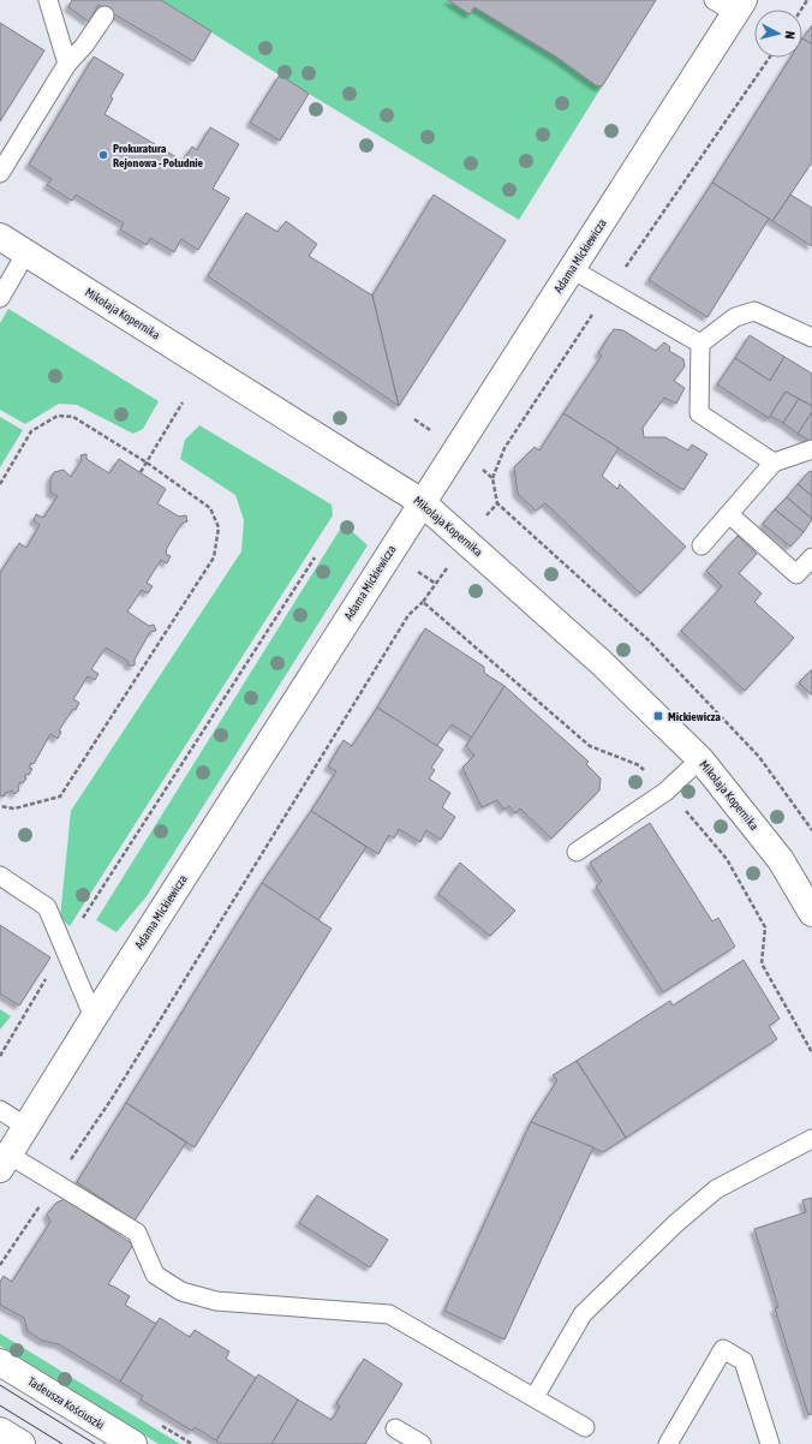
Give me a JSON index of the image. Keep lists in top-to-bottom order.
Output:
{
  "streets": {
    "street": ["Adama Mickiewicza", "Mikołaja Kopernika", "Tadeusza Kościuszki"]
  },
  "crossings": [
    ["Adama Mickiewicza", "Mikołaja Kopernika"]
  ],
  "places": {
    "other": ["Prokuratura Rejonowa - Południe"],
    "transit": ["Mickiewicza"]
  },
  "north": "right"
}
